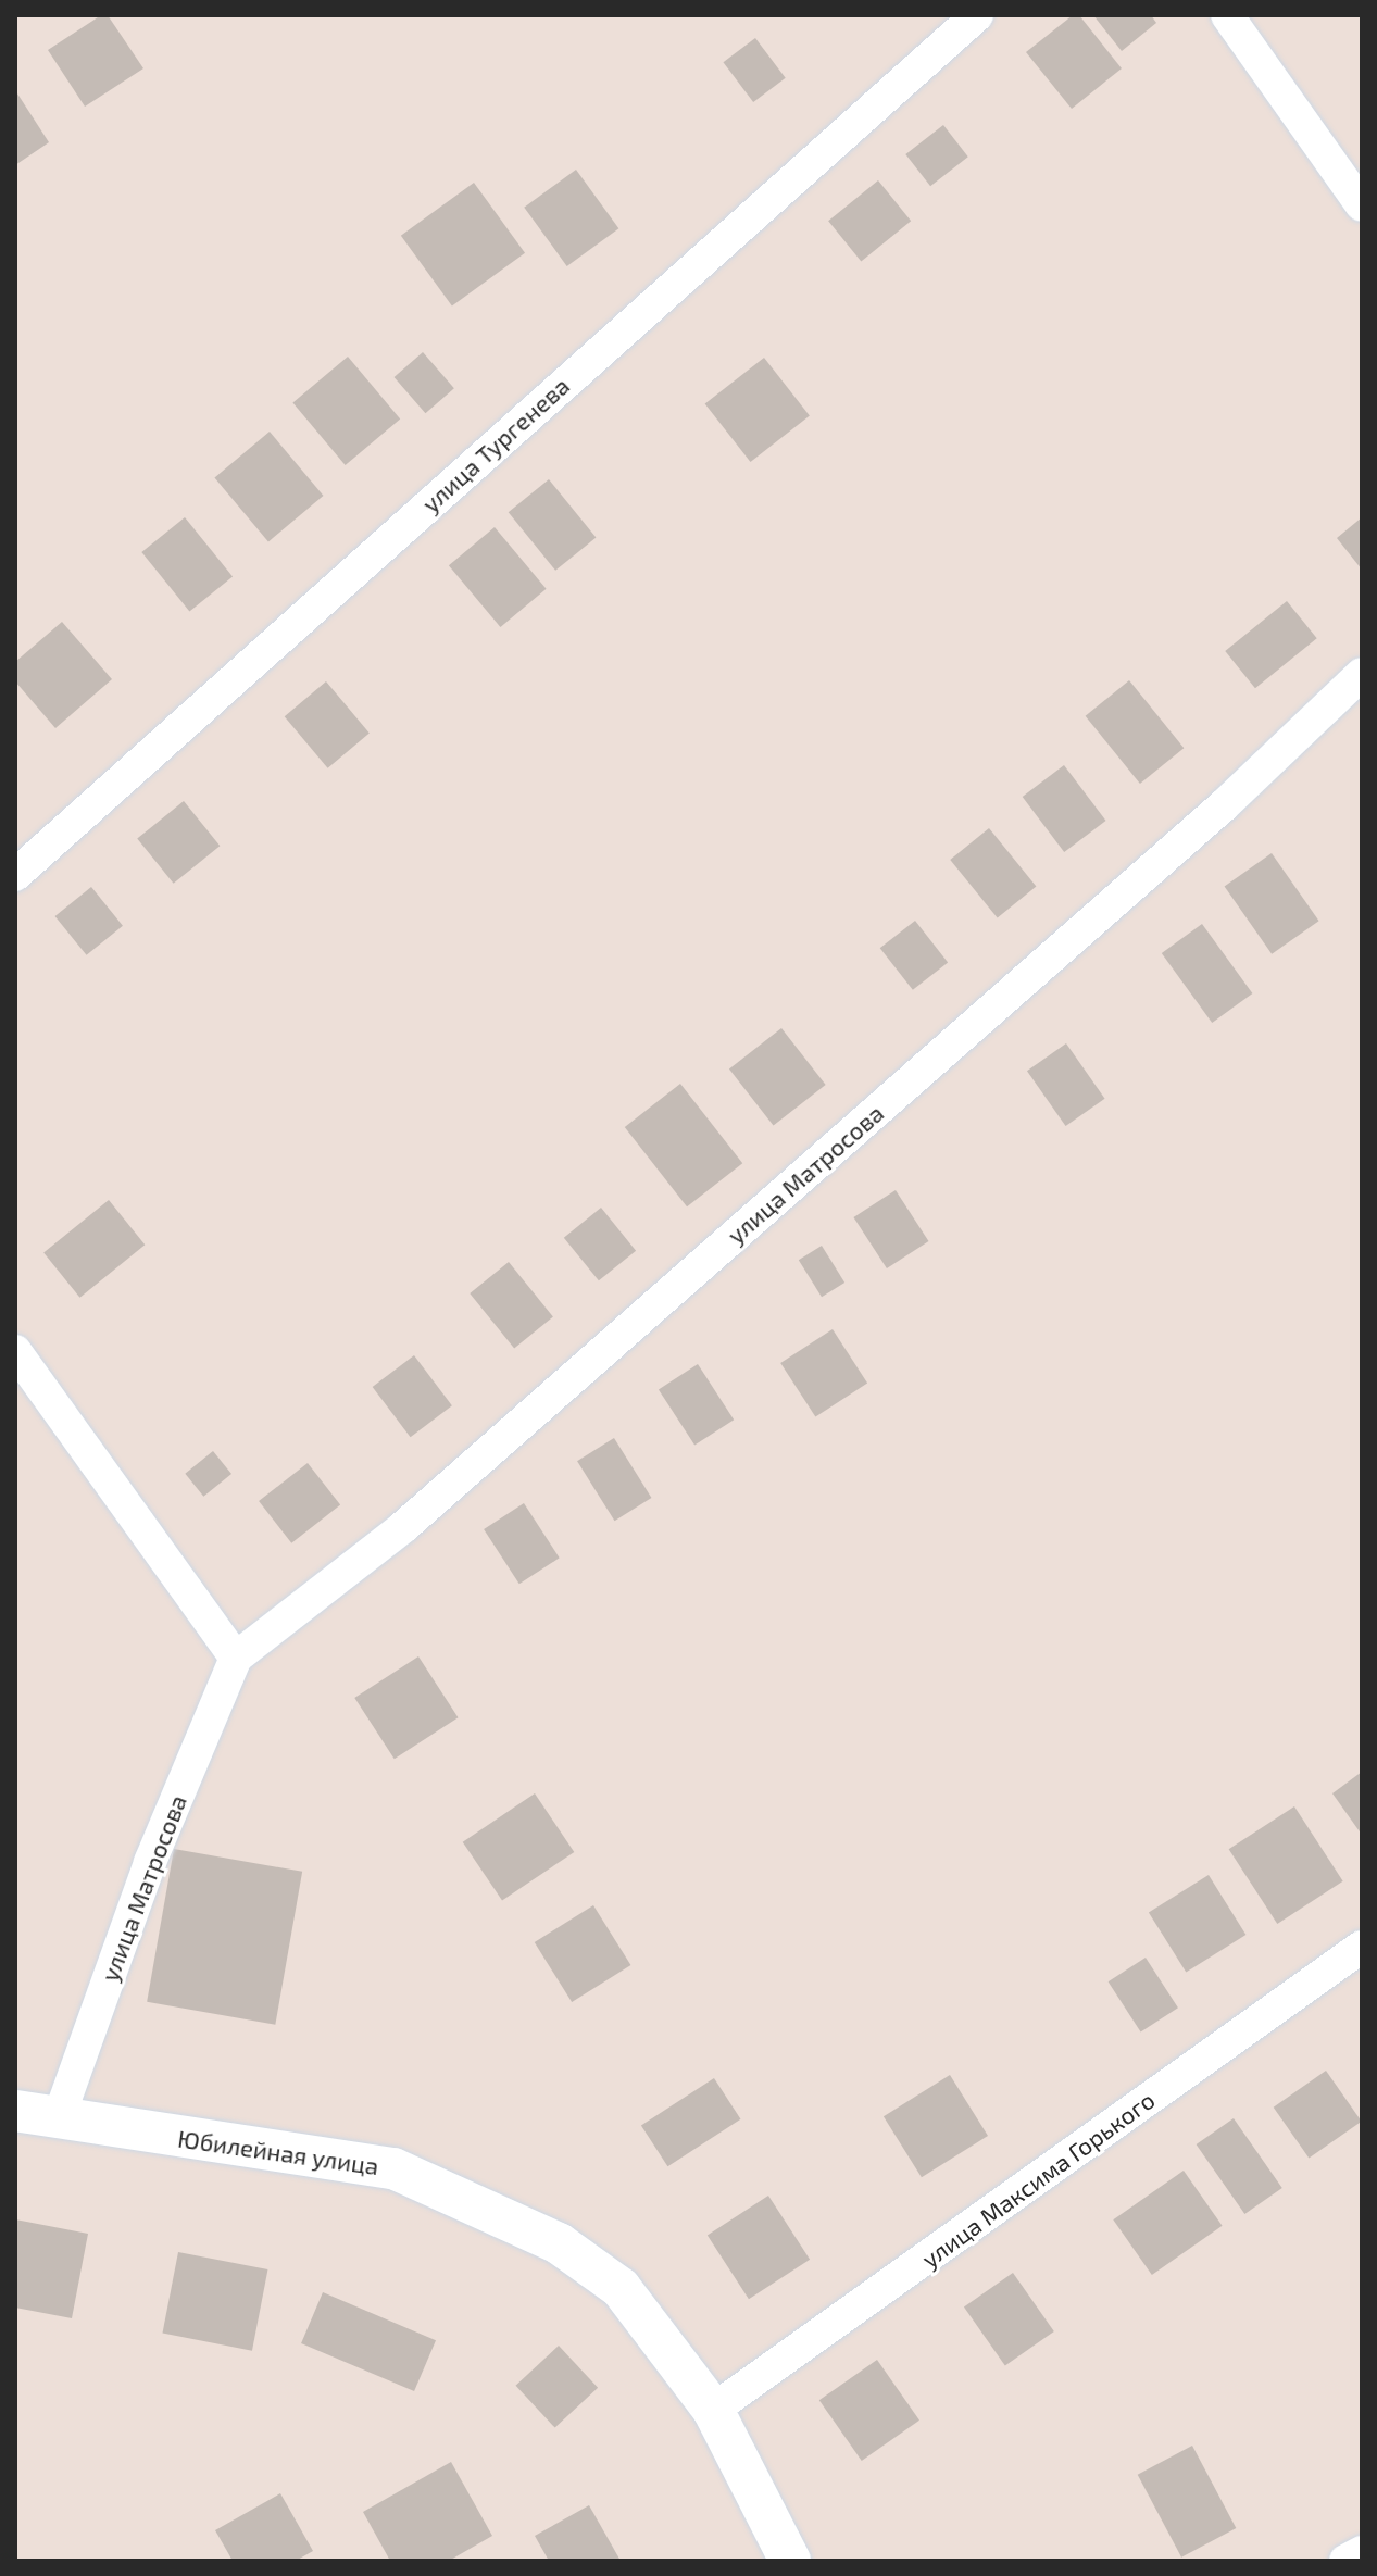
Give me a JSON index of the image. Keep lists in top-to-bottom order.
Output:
{
  "streets": {
    "street": [
      "улица Тургенева",
      "улица Матросова",
      "Юбилейная улица",
      "улица Максима Горького"
    ]
  },
  "crossings": [
    ["улица Матросова", "Юбилейная улица"],
    ["Юбилейная улица", "улица Максима Горького"]
  ]
}
